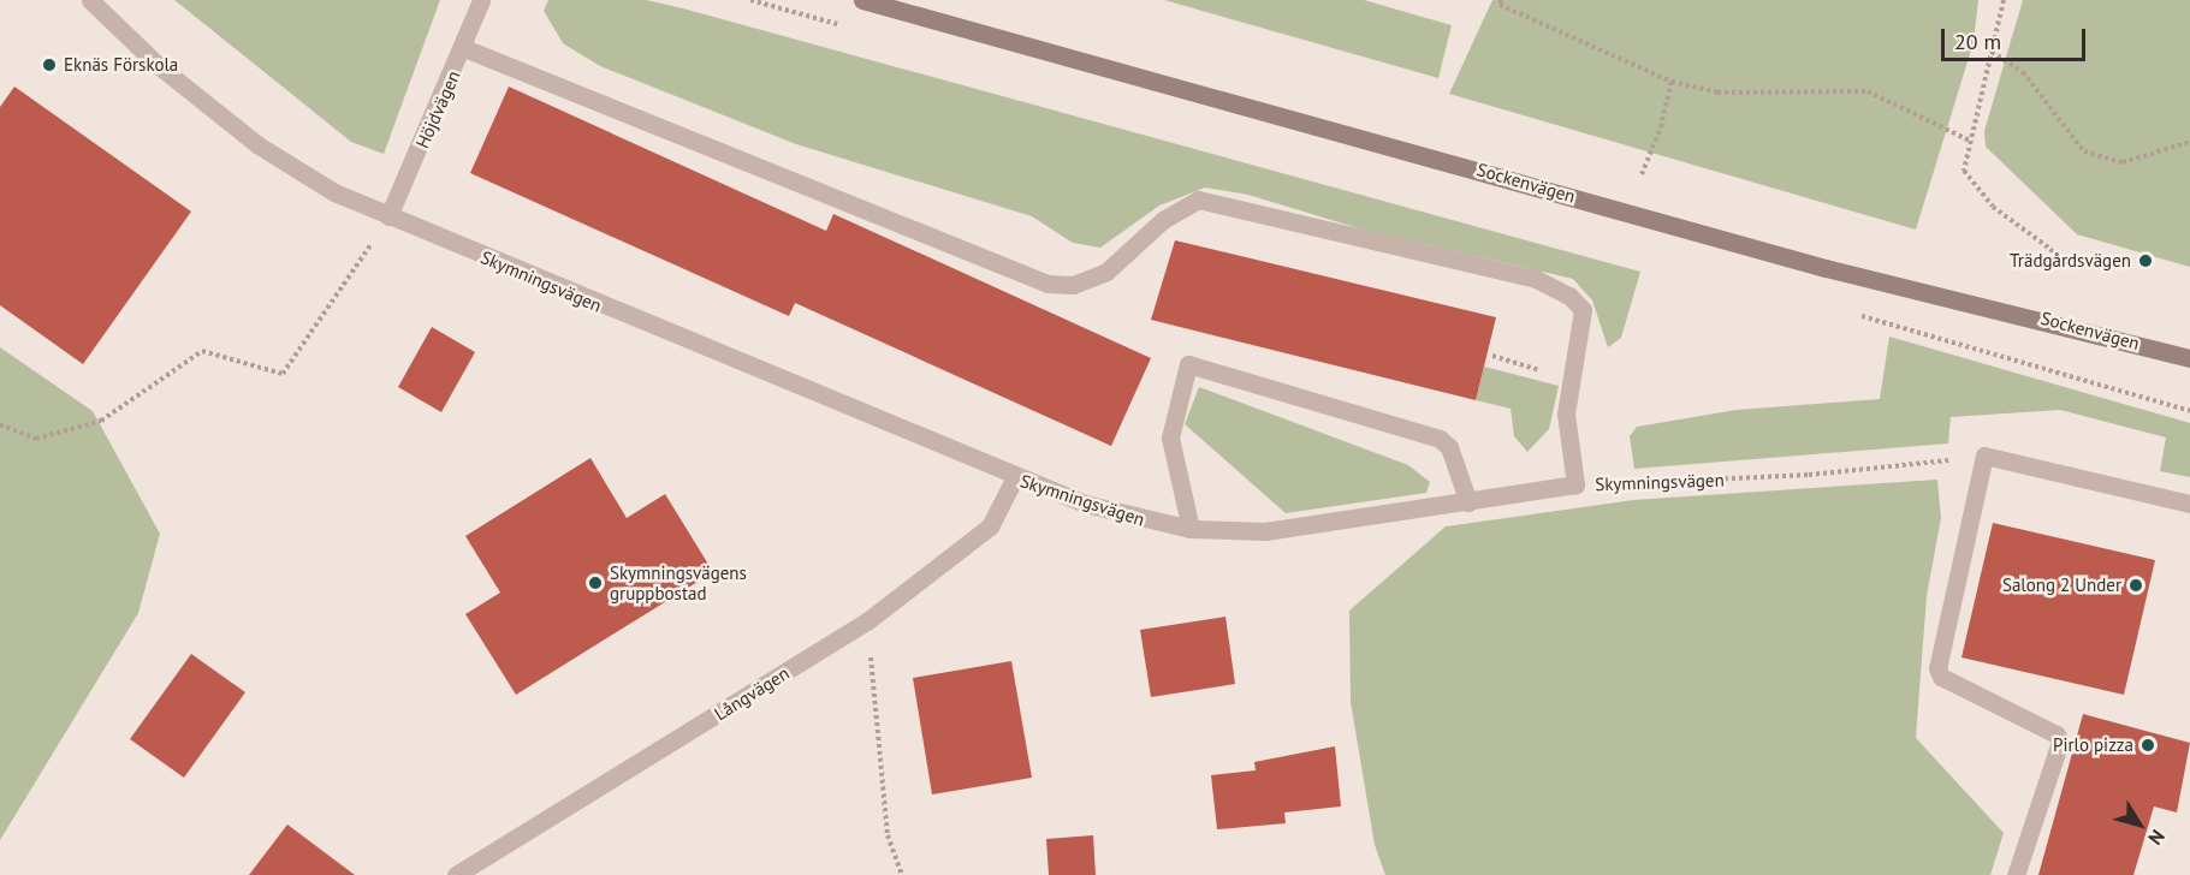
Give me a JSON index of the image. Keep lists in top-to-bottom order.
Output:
{
  "streets": {
    "street": [
      "Höjdvägen",
      "Sockenvägen",
      "Skymningsvägen",
      "Långvägen"
    ]
  },
  "crossings": [
    ["Höjdvägen", "Skymningsvägen"],
    ["Skymningsvägen", "Långvägen"]
  ],
  "places": [
    "Eknäs Förskola",
    "Trädgårdsvägen",
    "Skymningsvägens gruppbostad",
    "Salong 2 Under",
    "Pirlo pizza"
  ],
  "scale_bar": "20 m",
  "north": "bottom right"
}
